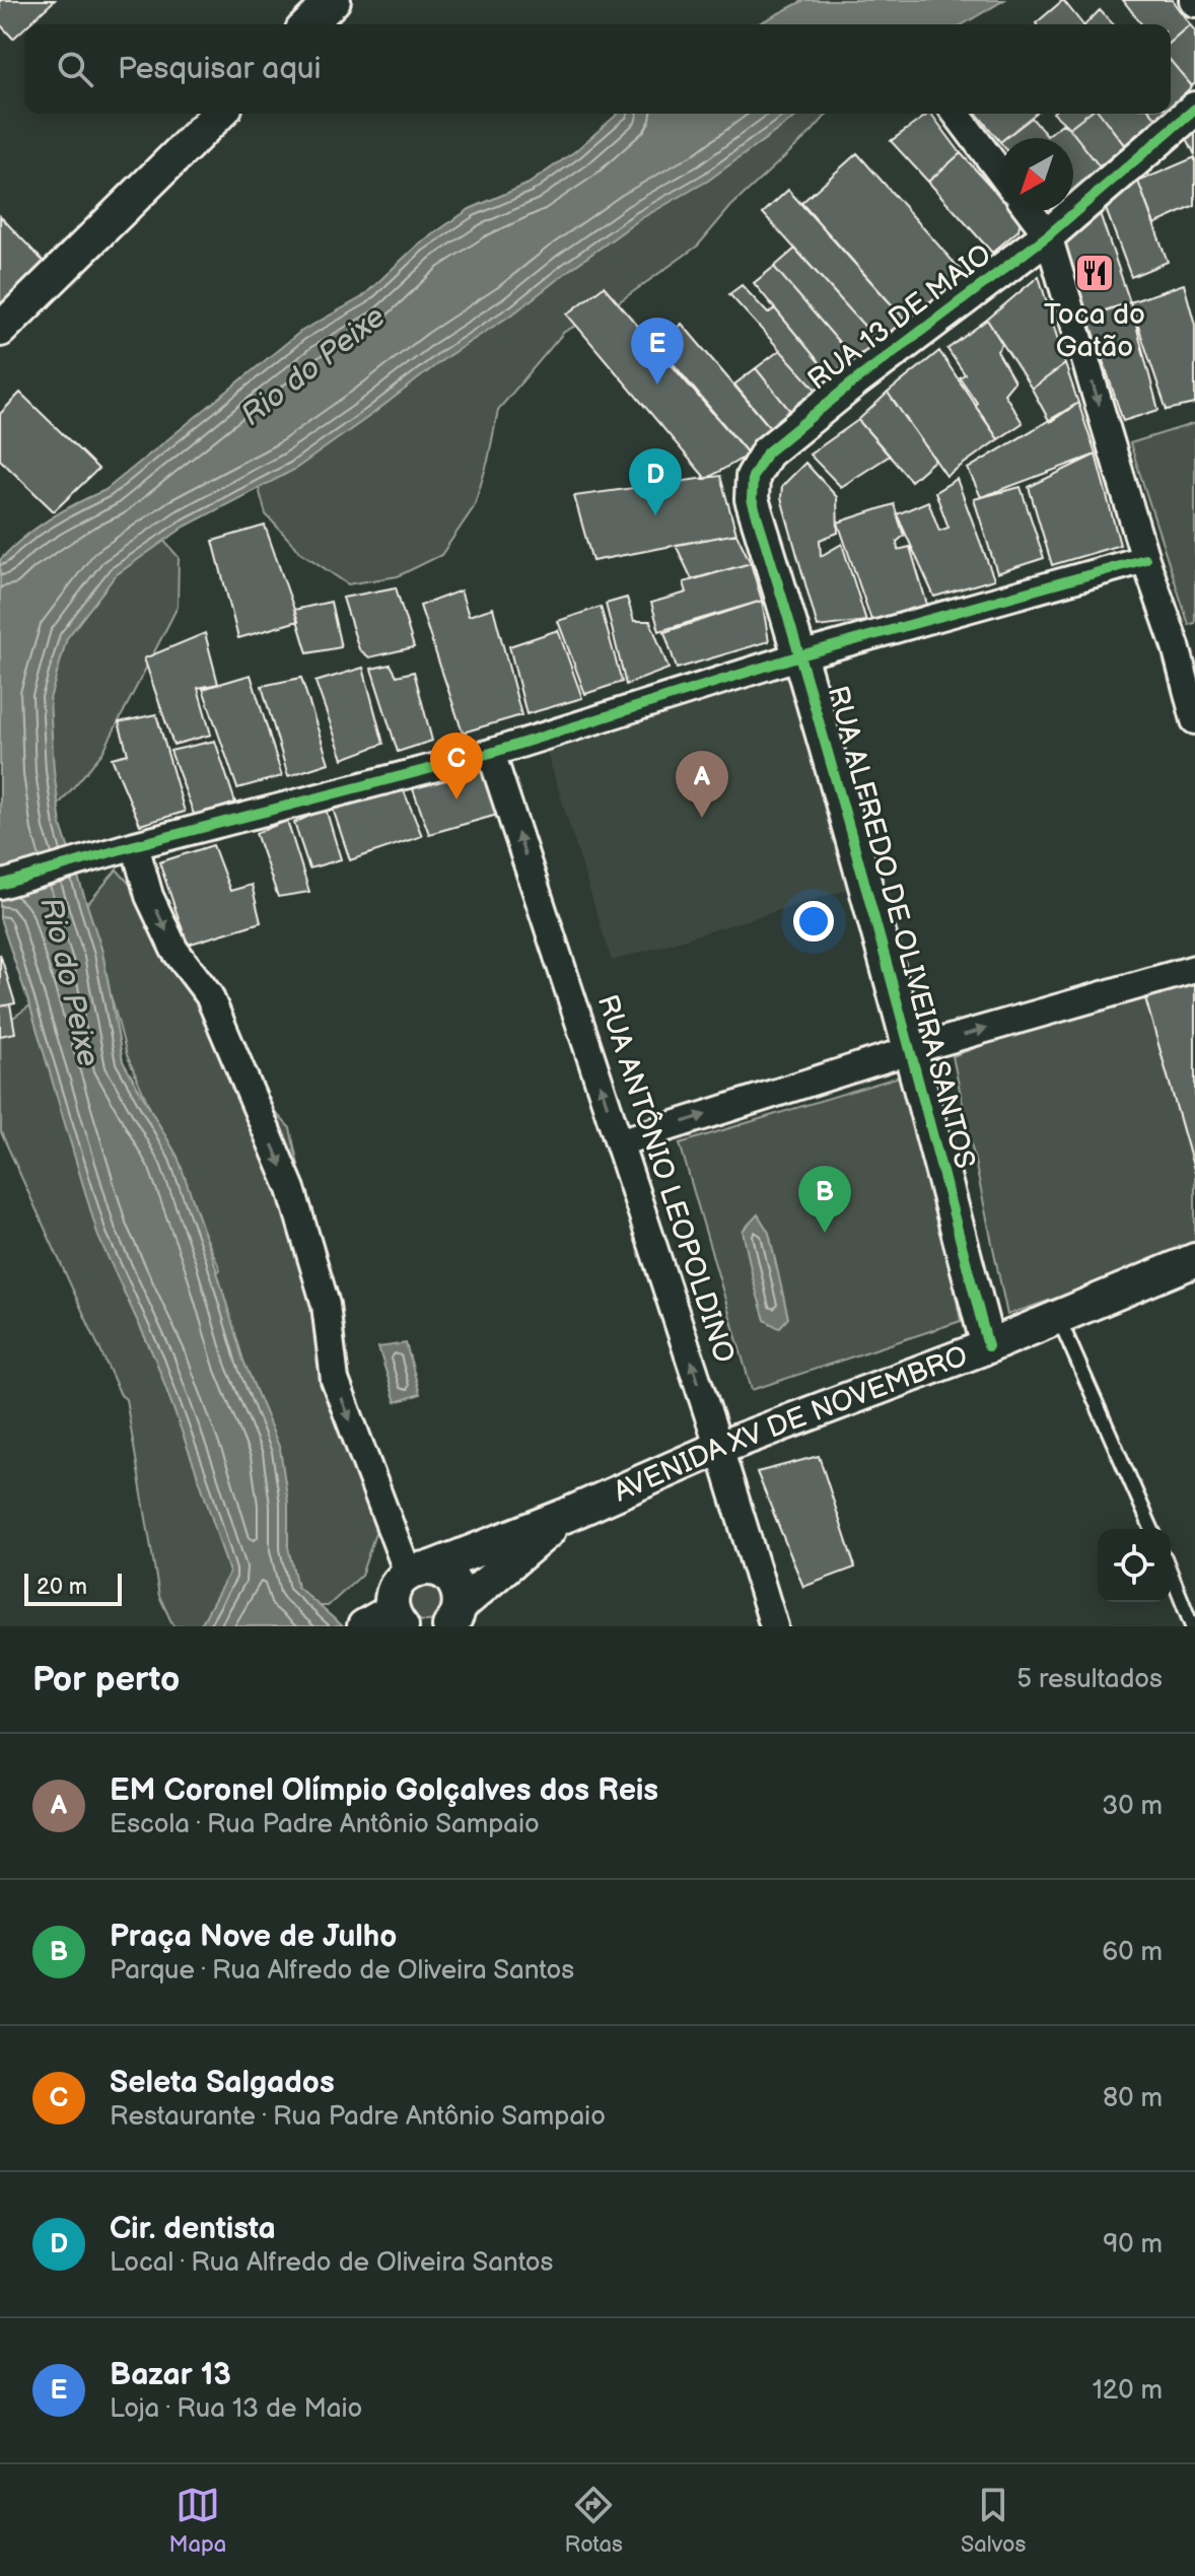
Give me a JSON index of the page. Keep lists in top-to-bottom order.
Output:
{
  "streets": {
    "street": [
      "RUA 13 DE MAIO",
      "RUA ALFREDO DE OLIVEIRA SANTOS",
      "RUA ANTÔNIO LEOPOLDINO",
      "AVENIDA XV DE NOVEMBRO"
    ]
  },
  "crossings": [
    ["RUA 13 DE MAIO", "RUA ALFREDO DE OLIVEIRA SANTOS"],
    ["RUA ALFREDO DE OLIVEIRA SANTOS", "AVENIDA XV DE NOVEMBRO"],
    ["RUA ANTÔNIO LEOPOLDINO", "AVENIDA XV DE NOVEMBRO"]
  ],
  "one_way": ["RUA ANTÔNIO LEOPOLDINO"],
  "water": ["Rio do Peixe"],
  "places": {
    "restaurant": ["Toca do Gatão"]
  },
  "scale_bar": "20 m",
  "north": "bottom left",
  "page": {
    "search": "Pesquisar aqui",
    "pins": [
      "E",
      "D",
      "C",
      "A",
      "B"
    ],
    "scale": "20 m",
    "heading": ["Por perto", "5 resultados"],
    "list": [
      {
        "mark": "A",
        "name": "EM Coronel Olímpio Golçalves dos Reis",
        "note": "Escola · Rua Padre Antônio Sampaio",
        "value": "30 m"
      },
      {
        "mark": "B",
        "name": "Praça Nove de Julho",
        "note": "Parque · Rua Alfredo de Oliveira Santos",
        "value": "60 m"
      },
      {
        "mark": "C",
        "name": "Seleta Salgados",
        "note": "Restaurante · Rua Padre Antônio Sampaio",
        "value": "80 m"
      },
      {
        "mark": "D",
        "name": "Cir. dentista",
        "note": "Local · Rua Alfredo de Oliveira Santos",
        "value": "90 m"
      },
      {
        "mark": "E",
        "name": "Bazar 13",
        "note": "Loja · Rua 13 de Maio",
        "value": "120 m"
      }
    ],
    "nav": ["Mapa", "Rotas", "Salvos"]
  }
}
